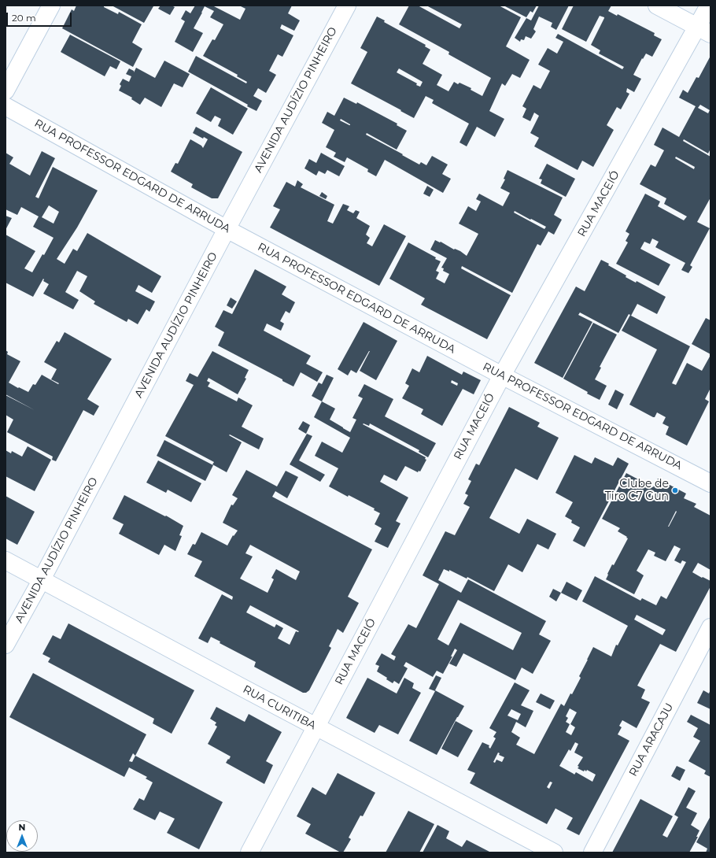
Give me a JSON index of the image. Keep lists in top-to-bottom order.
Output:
{
  "streets": {
    "street": [
      "AVENIDA AUDÍZIO PINHEIRO",
      "RUA PROFESSOR EDGARD DE ARRUDA",
      "RUA MACEIÓ",
      "RUA CURITIBA",
      "RUA ARACAJU"
    ]
  },
  "crossings": [
    ["AVENIDA AUDÍZIO PINHEIRO", "RUA PROFESSOR EDGARD DE ARRUDA"],
    ["AVENIDA AUDÍZIO PINHEIRO", "RUA CURITIBA"],
    ["RUA PROFESSOR EDGARD DE ARRUDA", "RUA MACEIÓ"],
    ["RUA MACEIÓ", "RUA CURITIBA"]
  ],
  "places": ["Clube de Tiro C7 Gun"],
  "scale_bar": "20 m",
  "north": "top"
}
